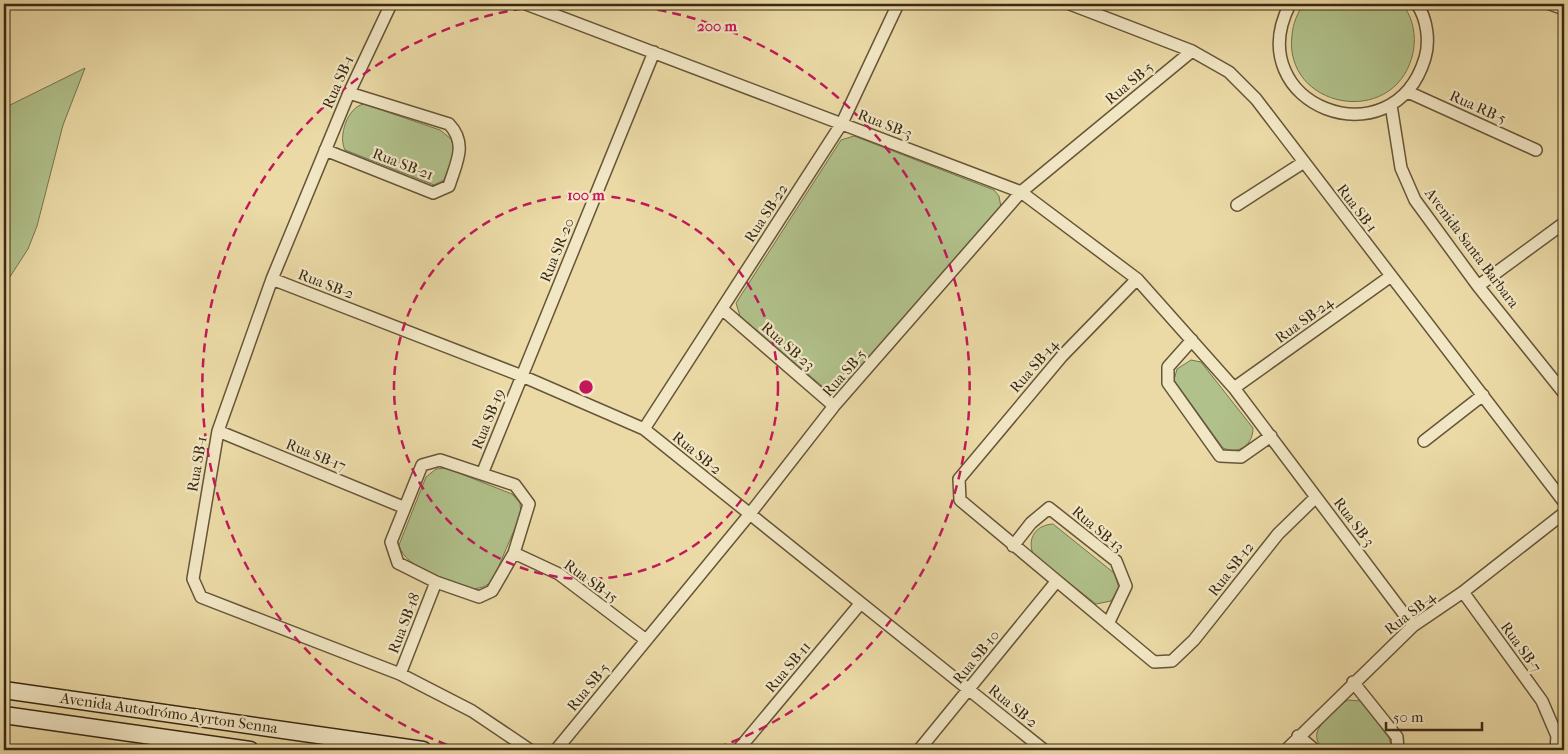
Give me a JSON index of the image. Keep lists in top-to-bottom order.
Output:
{
  "streets": {
    "street": [
      "Rua SB-1",
      "Rua SB-5",
      "Rua RB-5",
      "Rua SB-3",
      "Rua SB-21",
      "Rua SB-22",
      "Avenida Santa Barbara",
      "Rua SR-20",
      "Rua SB-2",
      "Rua SB-24",
      "Rua SB-23",
      "Rua SB-14",
      "Rua SB-19",
      "Rua SB-17",
      "Rua SB-13",
      "Rua SB-12",
      "Rua SB-15",
      "Rua SB-4",
      "Rua SB-18",
      "Rua SB-7",
      "Rua SB-10",
      "Rua SB-11",
      "Avenida Autodrómo Ayrton Senna"
    ]
  },
  "crossings": [
    ["Rua SB-1", "Rua SB-5"],
    ["Rua SB-1", "Rua SB-21"],
    ["Rua SB-1", "Rua SB-2"],
    ["Rua SB-1", "Rua SB-24"],
    ["Rua SB-1", "Rua SB-17"],
    ["Rua SB-1", "Rua SB-18"],
    ["Rua SB-5", "Rua SB-3"],
    ["Rua SB-5", "Rua SB-2"],
    ["Rua SB-5", "Rua SB-23"],
    ["Rua SB-5", "Rua SB-15"],
    ["Rua SB-3", "Rua SB-22"],
    ["Rua SB-3", "Rua SR-20"],
    ["Rua SB-3", "Rua SB-24"],
    ["Rua SB-3", "Rua SB-14"],
    ["Rua SB-3", "Rua SB-12"],
    ["Rua SB-3", "Rua SB-4"],
    ["Rua SB-22", "Rua SB-2"],
    ["Rua SB-22", "Rua SB-23"],
    ["Rua SR-20", "Rua SB-2"],
    ["Rua SR-20", "Rua SB-19"],
    ["Rua SB-2", "Rua SB-19"],
    ["Rua SB-2", "Rua SB-10"],
    ["Rua SB-2", "Rua SB-11"],
    ["Rua SB-14", "Rua SB-13"],
    ["Rua SB-19", "Rua SB-17"],
    ["Rua SB-19", "Rua SB-15"],
    ["Rua SB-19", "Rua SB-18"],
    ["Rua SB-17", "Rua SB-15"],
    ["Rua SB-17", "Rua SB-18"],
    ["Rua SB-13", "Rua SB-12"],
    ["Rua SB-15", "Rua SB-18"],
    ["Rua SB-4", "Rua SB-7"]
  ],
  "scale_bar": "50 m",
  "rings": ["200 m", "100 m"]
}
